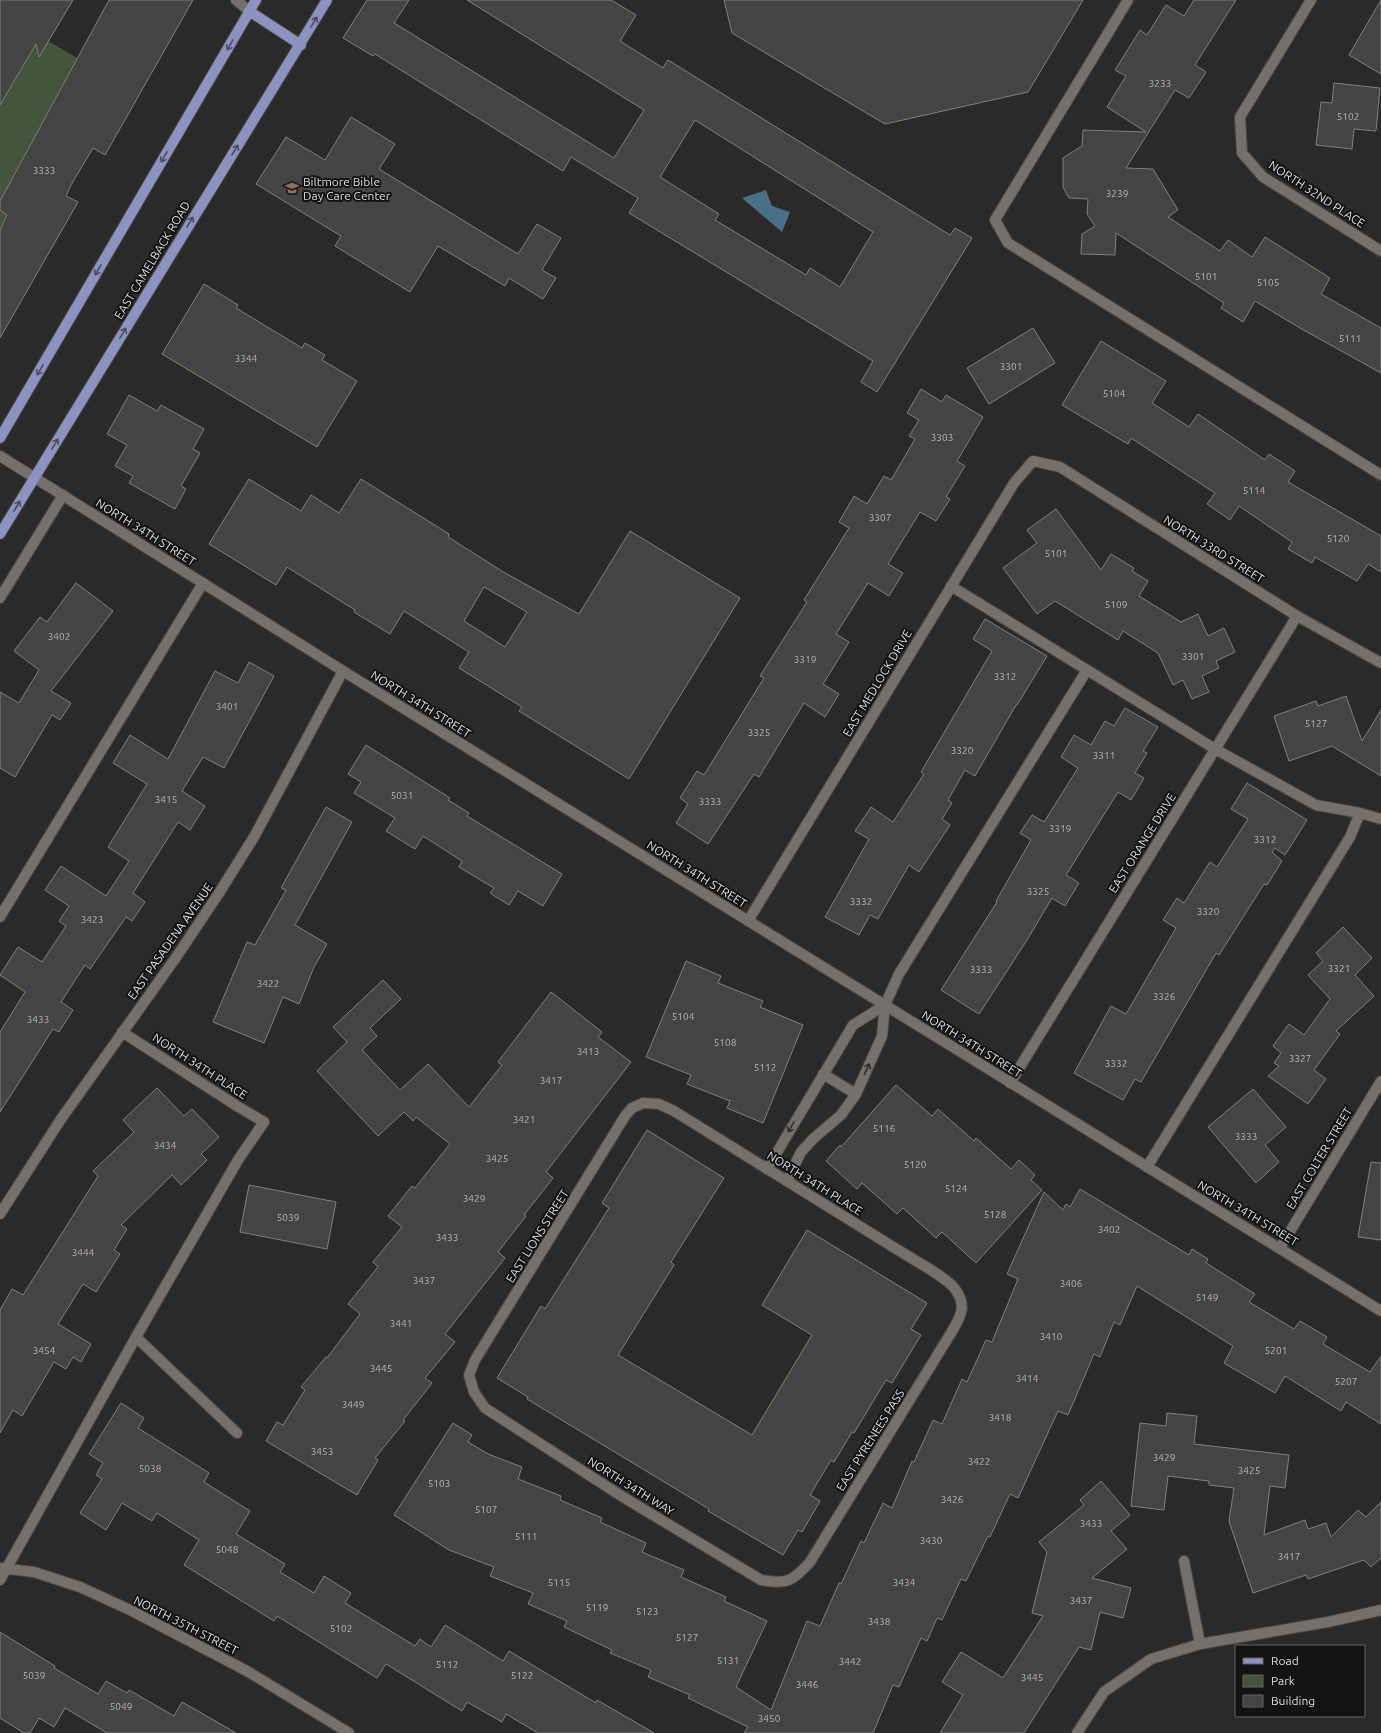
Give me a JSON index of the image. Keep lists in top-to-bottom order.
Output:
{
  "streets": {
    "main road": ["EAST CAMELBACK ROAD"],
    "street": [
      "NORTH 32ND PLACE",
      "NORTH 34TH STREET",
      "NORTH 33RD STREET",
      "EAST MEDLOCK DRIVE",
      "EAST ORANGE DRIVE",
      "EAST PASADENA AVENUE",
      "NORTH 34TH PLACE",
      "EAST COLTER STREET",
      "EAST LIONS STREET",
      "EAST PYRENEES PASS",
      "NORTH 34TH WAY",
      "NORTH 35TH STREET"
    ]
  },
  "crossings": [
    ["EAST CAMELBACK ROAD", "NORTH 34TH STREET"],
    ["NORTH 34TH STREET", "EAST MEDLOCK DRIVE"],
    ["NORTH 34TH STREET", "EAST ORANGE DRIVE"],
    ["NORTH 34TH STREET", "EAST PASADENA AVENUE"],
    ["NORTH 34TH STREET", "EAST COLTER STREET"],
    ["NORTH 33RD STREET", "EAST MEDLOCK DRIVE"],
    ["NORTH 33RD STREET", "EAST ORANGE DRIVE"],
    ["EAST PASADENA AVENUE", "NORTH 34TH PLACE"],
    ["NORTH 34TH PLACE", "EAST LIONS STREET"],
    ["NORTH 34TH PLACE", "EAST PYRENEES PASS"],
    ["EAST LIONS STREET", "NORTH 34TH WAY"],
    ["EAST PYRENEES PASS", "NORTH 34TH WAY"]
  ],
  "places": {
    "school or university": ["Biltmore Bible Day Care Center"]
  },
  "house_numbers": [
    "3233",
    "5102",
    "3333",
    "3239",
    "5101",
    "5105",
    "5111",
    "3344",
    "3301",
    "5104",
    "3303",
    "5114",
    "3307",
    "5120",
    "5101",
    "5109",
    "3402",
    "3301",
    "3319",
    "3312",
    "3401",
    "5127",
    "3325",
    "3320",
    "3311",
    "5031",
    "3415",
    "3333",
    "3319",
    "3312",
    "3325",
    "3332",
    "3320",
    "3423",
    "3321",
    "3333",
    "3422",
    "3326",
    "5104",
    "3433",
    "5108",
    "3413",
    "3327",
    "3332",
    "5112",
    "3417",
    "3421",
    "5116",
    "3333",
    "3434",
    "3425",
    "5120",
    "5124",
    "3429",
    "5128",
    "5039",
    "3402",
    "3433",
    "3444",
    "3437",
    "3406",
    "5149",
    "3441",
    "3410",
    "3454",
    "5201",
    "3445",
    "3414",
    "5207",
    "3449",
    "3418",
    "3453",
    "3429",
    "3422",
    "5038",
    "3425",
    "5103",
    "3426",
    "5107",
    "3433",
    "5111",
    "3430",
    "5048",
    "3417",
    "5115",
    "3434",
    "3437",
    "5119",
    "5123",
    "3438",
    "5102",
    "5127",
    "5131",
    "3442",
    "5112",
    "5039",
    "5122",
    "3445",
    "3446",
    "5049",
    "3450"
  ],
  "legend": ["Road", "Park", "Building"]
}
